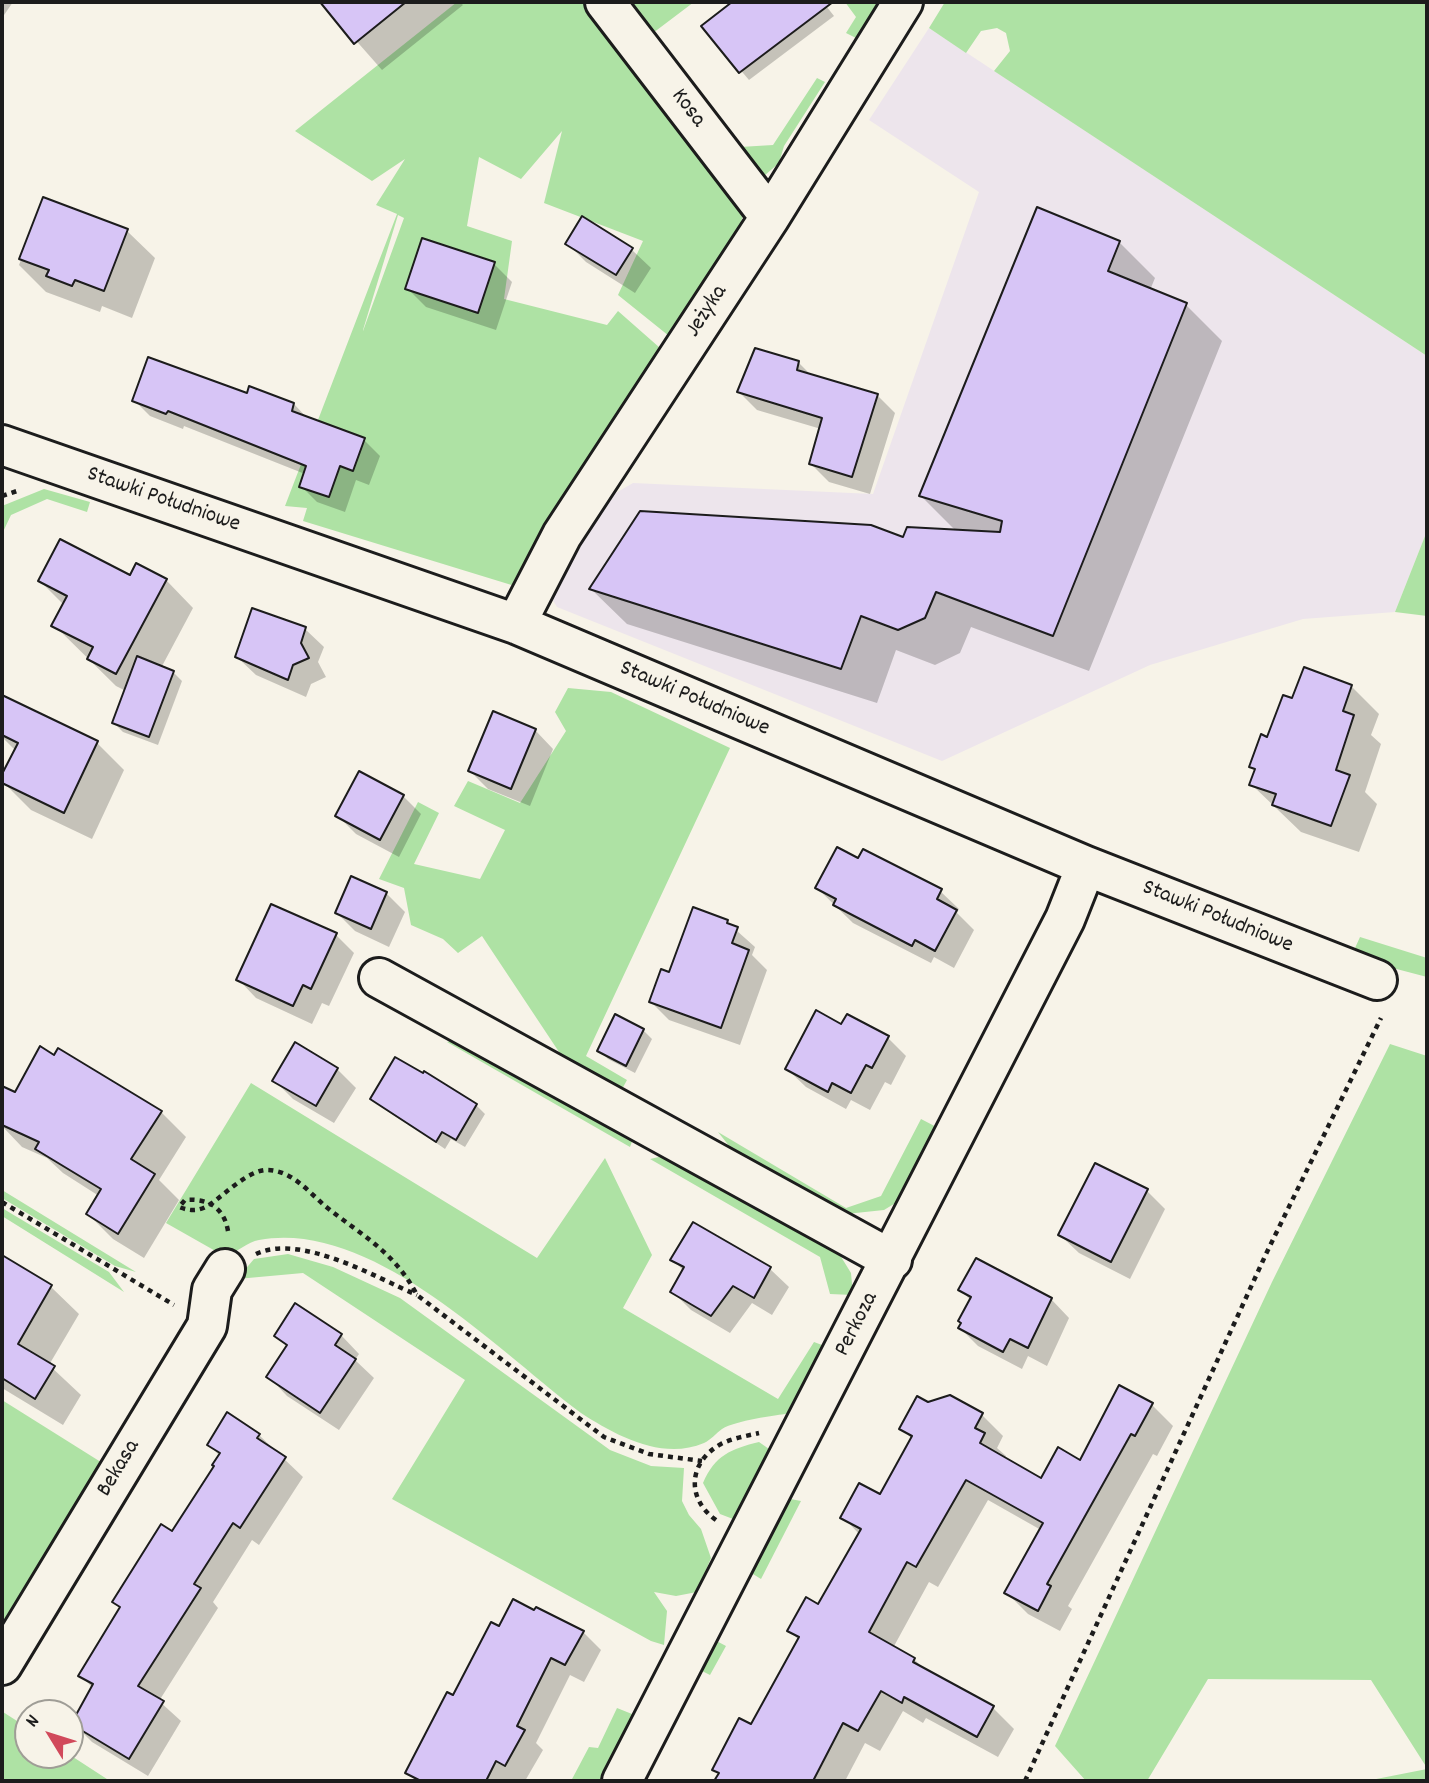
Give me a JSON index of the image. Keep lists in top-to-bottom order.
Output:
{
  "streets": {
    "street": [
      "Kosa",
      "Jeżyka",
      "Stawki Południowe",
      "Perkoza",
      "Bekasa"
    ]
  },
  "crossings": [
    ["Kosa", "Jeżyka"],
    ["Jeżyka", "Stawki Południowe"],
    ["Stawki Południowe", "Perkoza"]
  ],
  "north": "top left"
}
